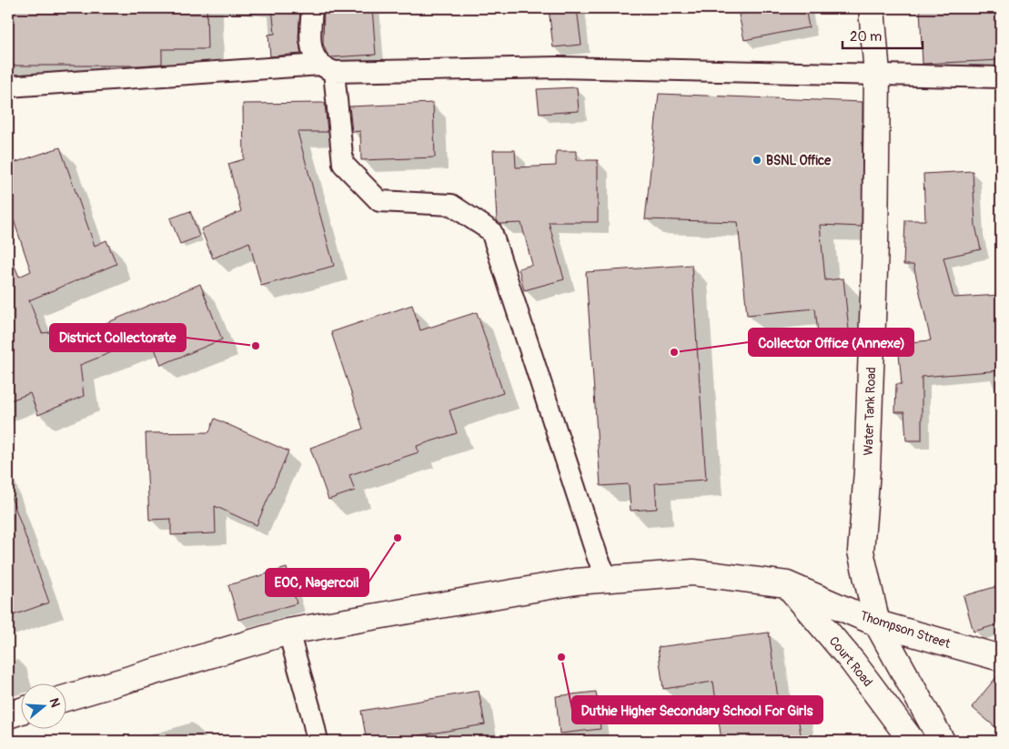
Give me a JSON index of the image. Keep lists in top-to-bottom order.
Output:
{
  "streets": {
    "main road": ["Water Tank Road", "Thompson Street", "Court Road"]
  },
  "crossings": [
    ["Water Tank Road", "Thompson Street"],
    ["Thompson Street", "Court Road"]
  ],
  "places": [
    "BSNL Office",
    "District Collectorate",
    "Collector Office (Annexe)",
    "EOC, Nagercoil",
    "Duthie Higher Secondary School For Girls"
  ],
  "scale_bar": "20 m",
  "north": "right"
}
